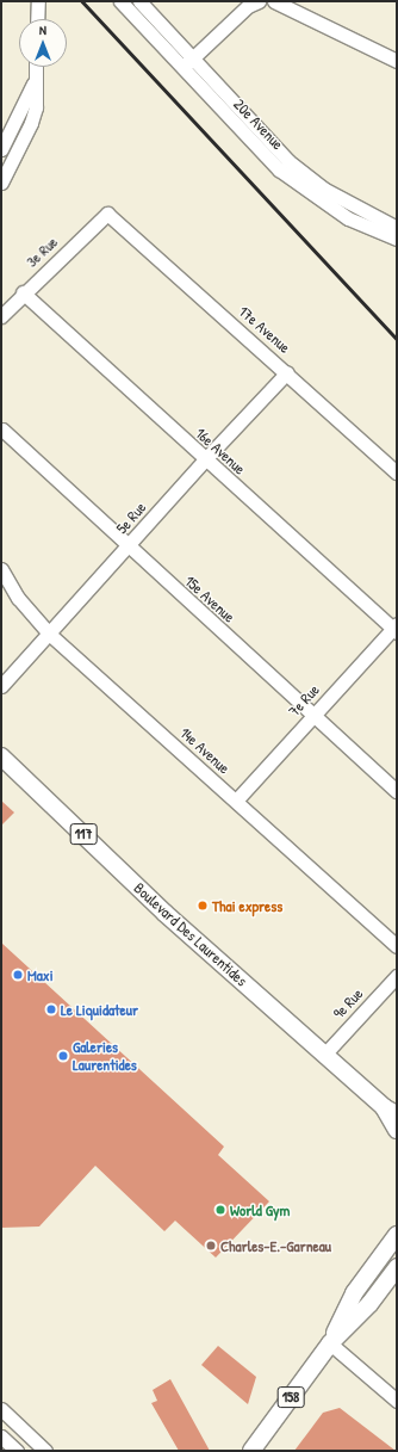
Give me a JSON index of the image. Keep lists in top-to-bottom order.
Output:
{
  "streets": {
    "main road": ["117", "Boulevard Des Laurentides", "158"],
    "street": [
      "20e Avenue",
      "3e Rue",
      "17e Avenue",
      "16e Avenue",
      "5e Rue",
      "15e Avenue",
      "7e Rue",
      "14e Avenue",
      "9e Rue"
    ]
  },
  "crossings": [
    ["3e Rue", "17e Avenue"],
    ["3e Rue", "16e Avenue"],
    ["17e Avenue", "5e Rue"],
    ["16e Avenue", "5e Rue"],
    ["16e Avenue", "7e Rue"],
    ["5e Rue", "15e Avenue"],
    ["5e Rue", "14e Avenue"],
    ["15e Avenue", "7e Rue"],
    ["7e Rue", "14e Avenue"],
    ["Boulevard Des Laurentides", "9e Rue"]
  ],
  "places": [
    "Thai express",
    "Maxi",
    "Le Liquidateur",
    "Galeries Laurentides",
    "World Gym",
    "Charles-E.-Garneau"
  ],
  "north": "top"
}
